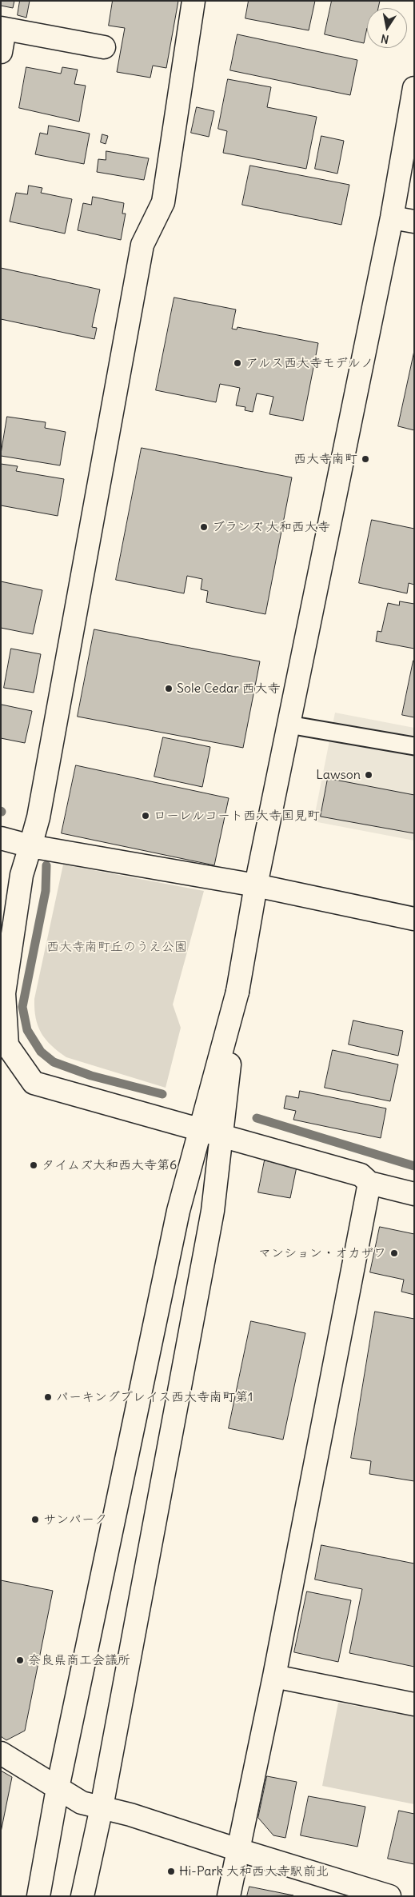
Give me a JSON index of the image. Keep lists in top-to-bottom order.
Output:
{
  "parks": ["西大寺南町丘のうえ公園"],
  "places": [
    "アルス西大寺モデルノ",
    "西大寺南町",
    "ブランズ 大和西大寺",
    "Sole Cedar 西大寺",
    "Lawson",
    "ローレルコート西大寺国見町",
    "タイムズ大和西大寺第6",
    "マンション・オカザワ",
    "パーキングプレイス西大寺南町第1",
    "サンパーク",
    "奈良県商工会議所",
    "Hi-Park 大和西大寺駅前北"
  ],
  "north": "bottom"
}
